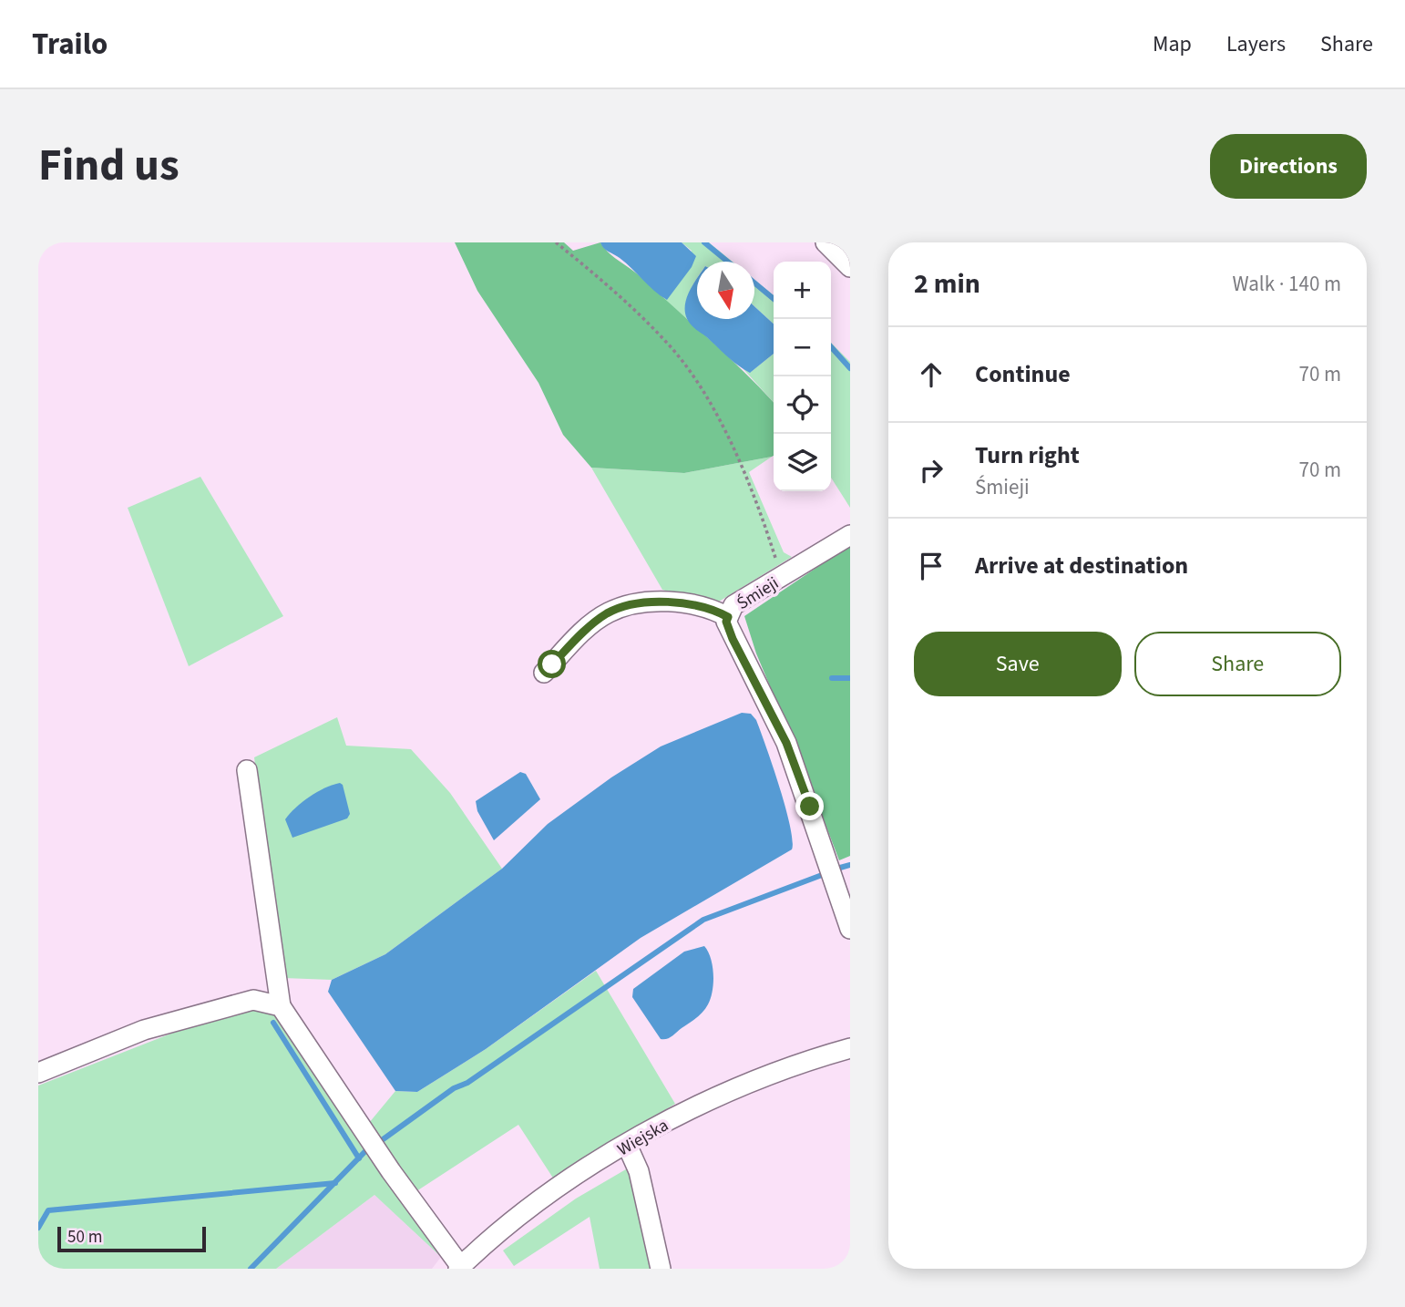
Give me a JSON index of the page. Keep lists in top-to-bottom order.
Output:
{
  "streets": {
    "street": ["Śmieji", "Wiejska"]
  },
  "scale_bar": "50 m",
  "north": "bottom",
  "page": {
    "header": "Trailo",
    "nav": ["Map", "Layers", "Share"],
    "title": "Find us",
    "buttons": [
      "Directions",
      ["Save", "Share"]
    ],
    "heading": ["2 min", "Walk · 140 m"],
    "map_buttons": ["+", "−"],
    "list": [
      ["Continue", "70 m"],
      ["Turn right", "Śmieji", "70 m"],
      "Arrive at destination"
    ],
    "scale": "50 m"
  }
}
